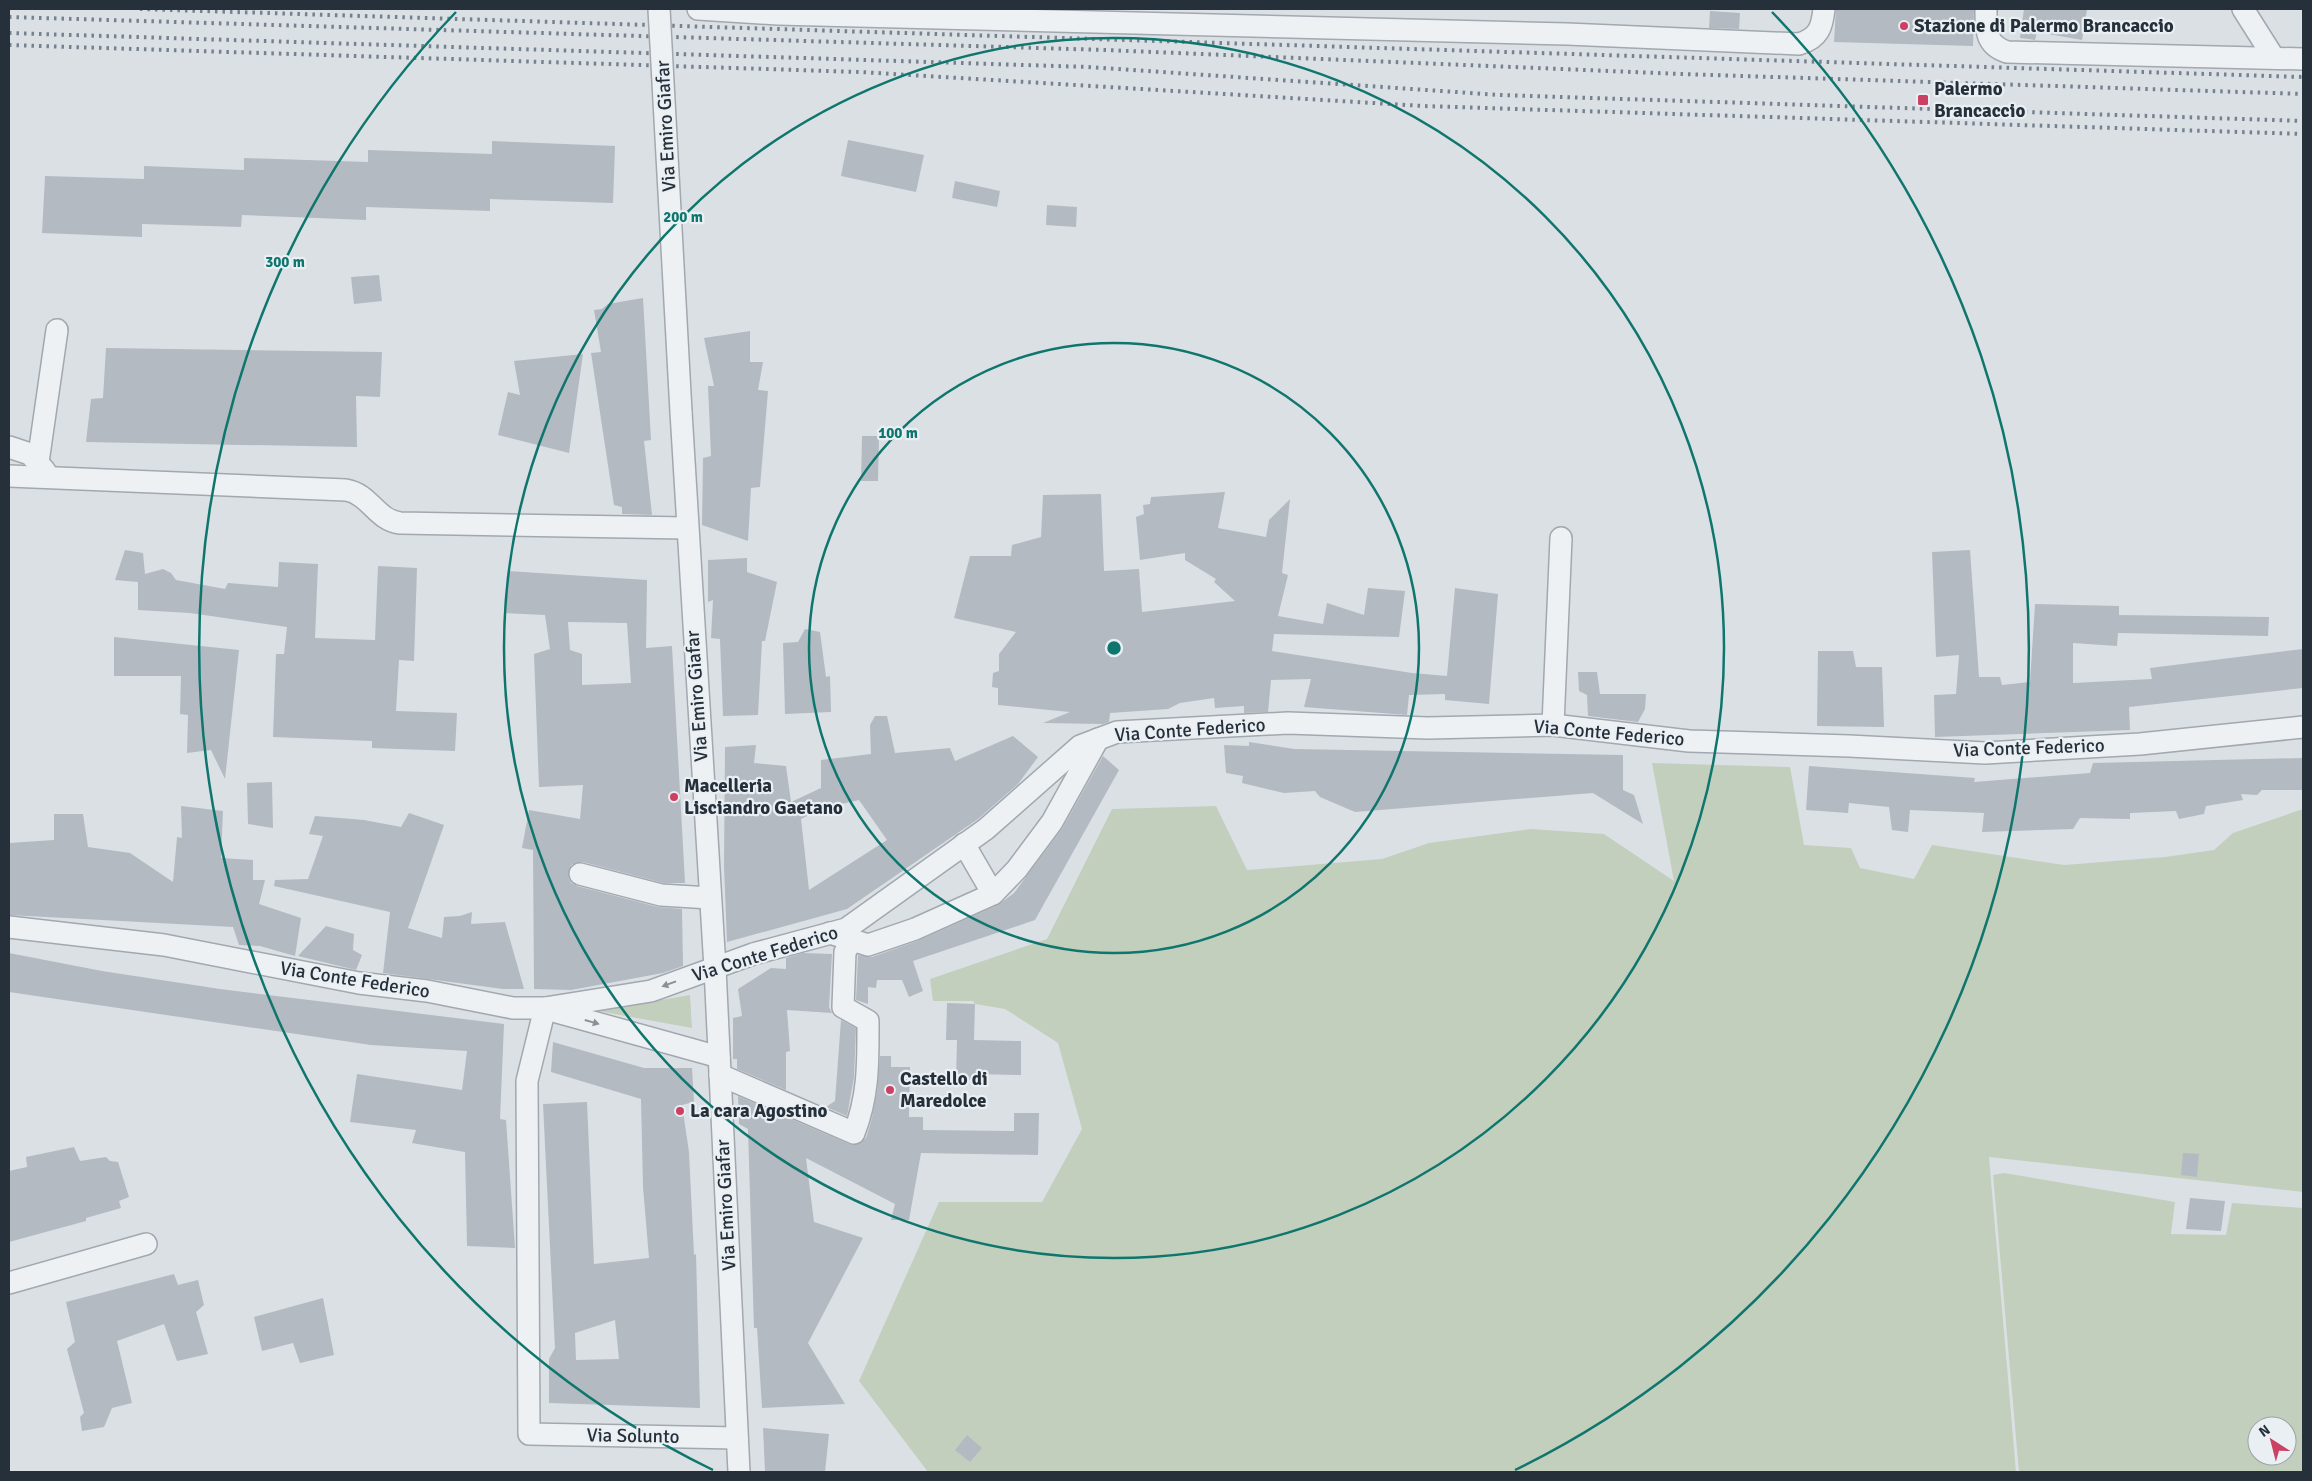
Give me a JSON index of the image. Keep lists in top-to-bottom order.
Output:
{
  "streets": {
    "street": ["Via Emiro Giafar", "Via Conte Federico", "Via Solunto"]
  },
  "crossings": [
    ["Via Emiro Giafar", "Via Conte Federico"],
    ["Via Emiro Giafar", "Via Solunto"],
    ["Via Conte Federico", "Via Solunto"]
  ],
  "places": {
    "other": [
      "Stazione di Palermo Brancaccio",
      "Macelleria Lisciandro Gaetano",
      "Castello di Maredolce",
      "La cara Agostino"
    ],
    "transit": ["Palermo Brancaccio"]
  },
  "north": "top left",
  "rings": ["200 m", "300 m", "100 m"]
}
